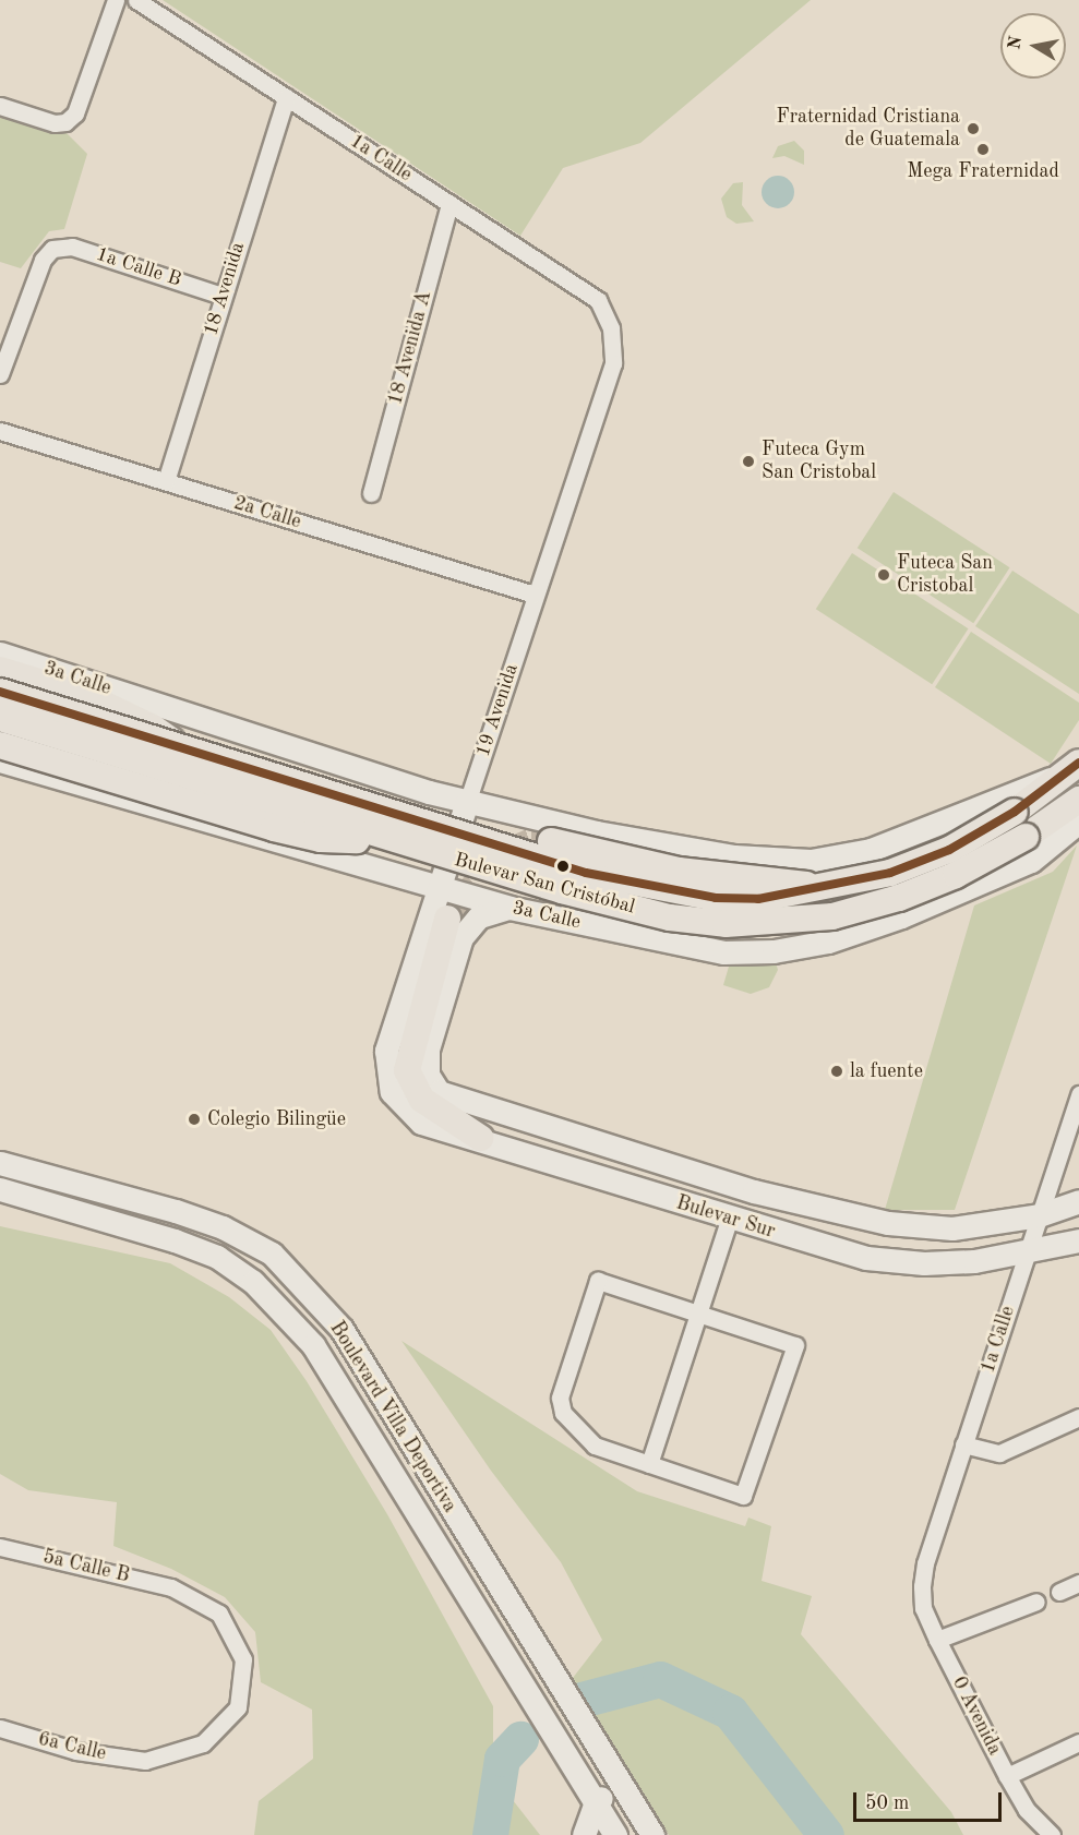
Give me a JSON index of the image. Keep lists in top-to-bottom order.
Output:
{
  "streets": {
    "main road": [
      "3a Calle",
      "19 Avenida",
      "Bulevar San Cristóbal",
      "Bulevar Sur",
      "Boulevard Villa Deportiva"
    ],
    "street": [
      "1a Calle",
      "1a Calle B",
      "18 Avenida",
      "18 Avenida A",
      "2a Calle",
      "5a Calle B",
      "0 Avenida",
      "6a Calle"
    ]
  },
  "crossings": [
    ["1a Calle", "18 Avenida"],
    ["1a Calle", "18 Avenida A"],
    ["1a Calle", "19 Avenida"],
    ["1a Calle", "Bulevar Sur"],
    ["1a Calle", "0 Avenida"],
    ["1a Calle B", "18 Avenida"],
    ["18 Avenida", "2a Calle"],
    ["2a Calle", "19 Avenida"],
    ["3a Calle", "19 Avenida"],
    ["3a Calle", "Bulevar San Cristóbal"],
    ["3a Calle", "Bulevar Sur"],
    ["19 Avenida", "Bulevar Sur"],
    ["5a Calle B", "6a Calle"]
  ],
  "places": [
    "Fraternidad Cristiana de Guatemala",
    "Mega Fraternidad",
    "Futeca Gym San Cristobal",
    "Futeca San Cristobal",
    "la fuente",
    "Colegio Bilingüe"
  ],
  "scale_bar": "50 m",
  "north": "left"
}
